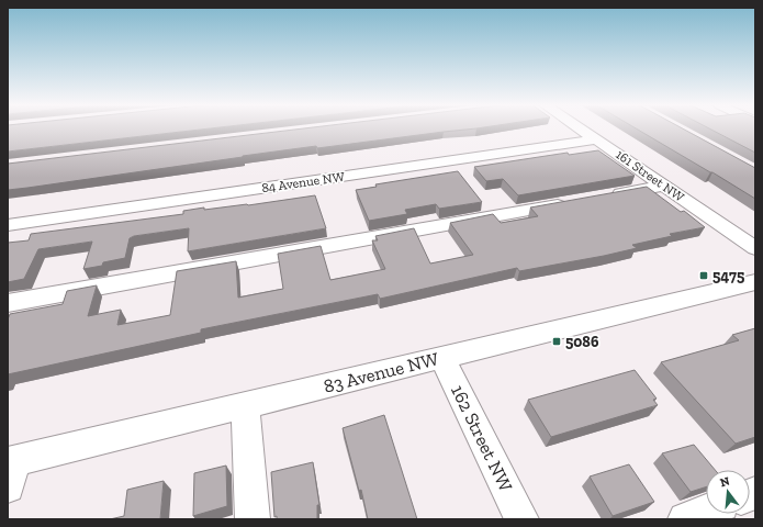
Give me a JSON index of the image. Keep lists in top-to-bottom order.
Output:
{
  "streets": {
    "street": [
      "161 Street NW",
      "84 Avenue NW",
      "83 Avenue NW",
      "162 Street NW"
    ]
  },
  "crossings": [
    ["161 Street NW", "84 Avenue NW"],
    ["83 Avenue NW", "162 Street NW"]
  ],
  "places": {
    "transit": ["5475", "5086"]
  },
  "north": "top"
}
